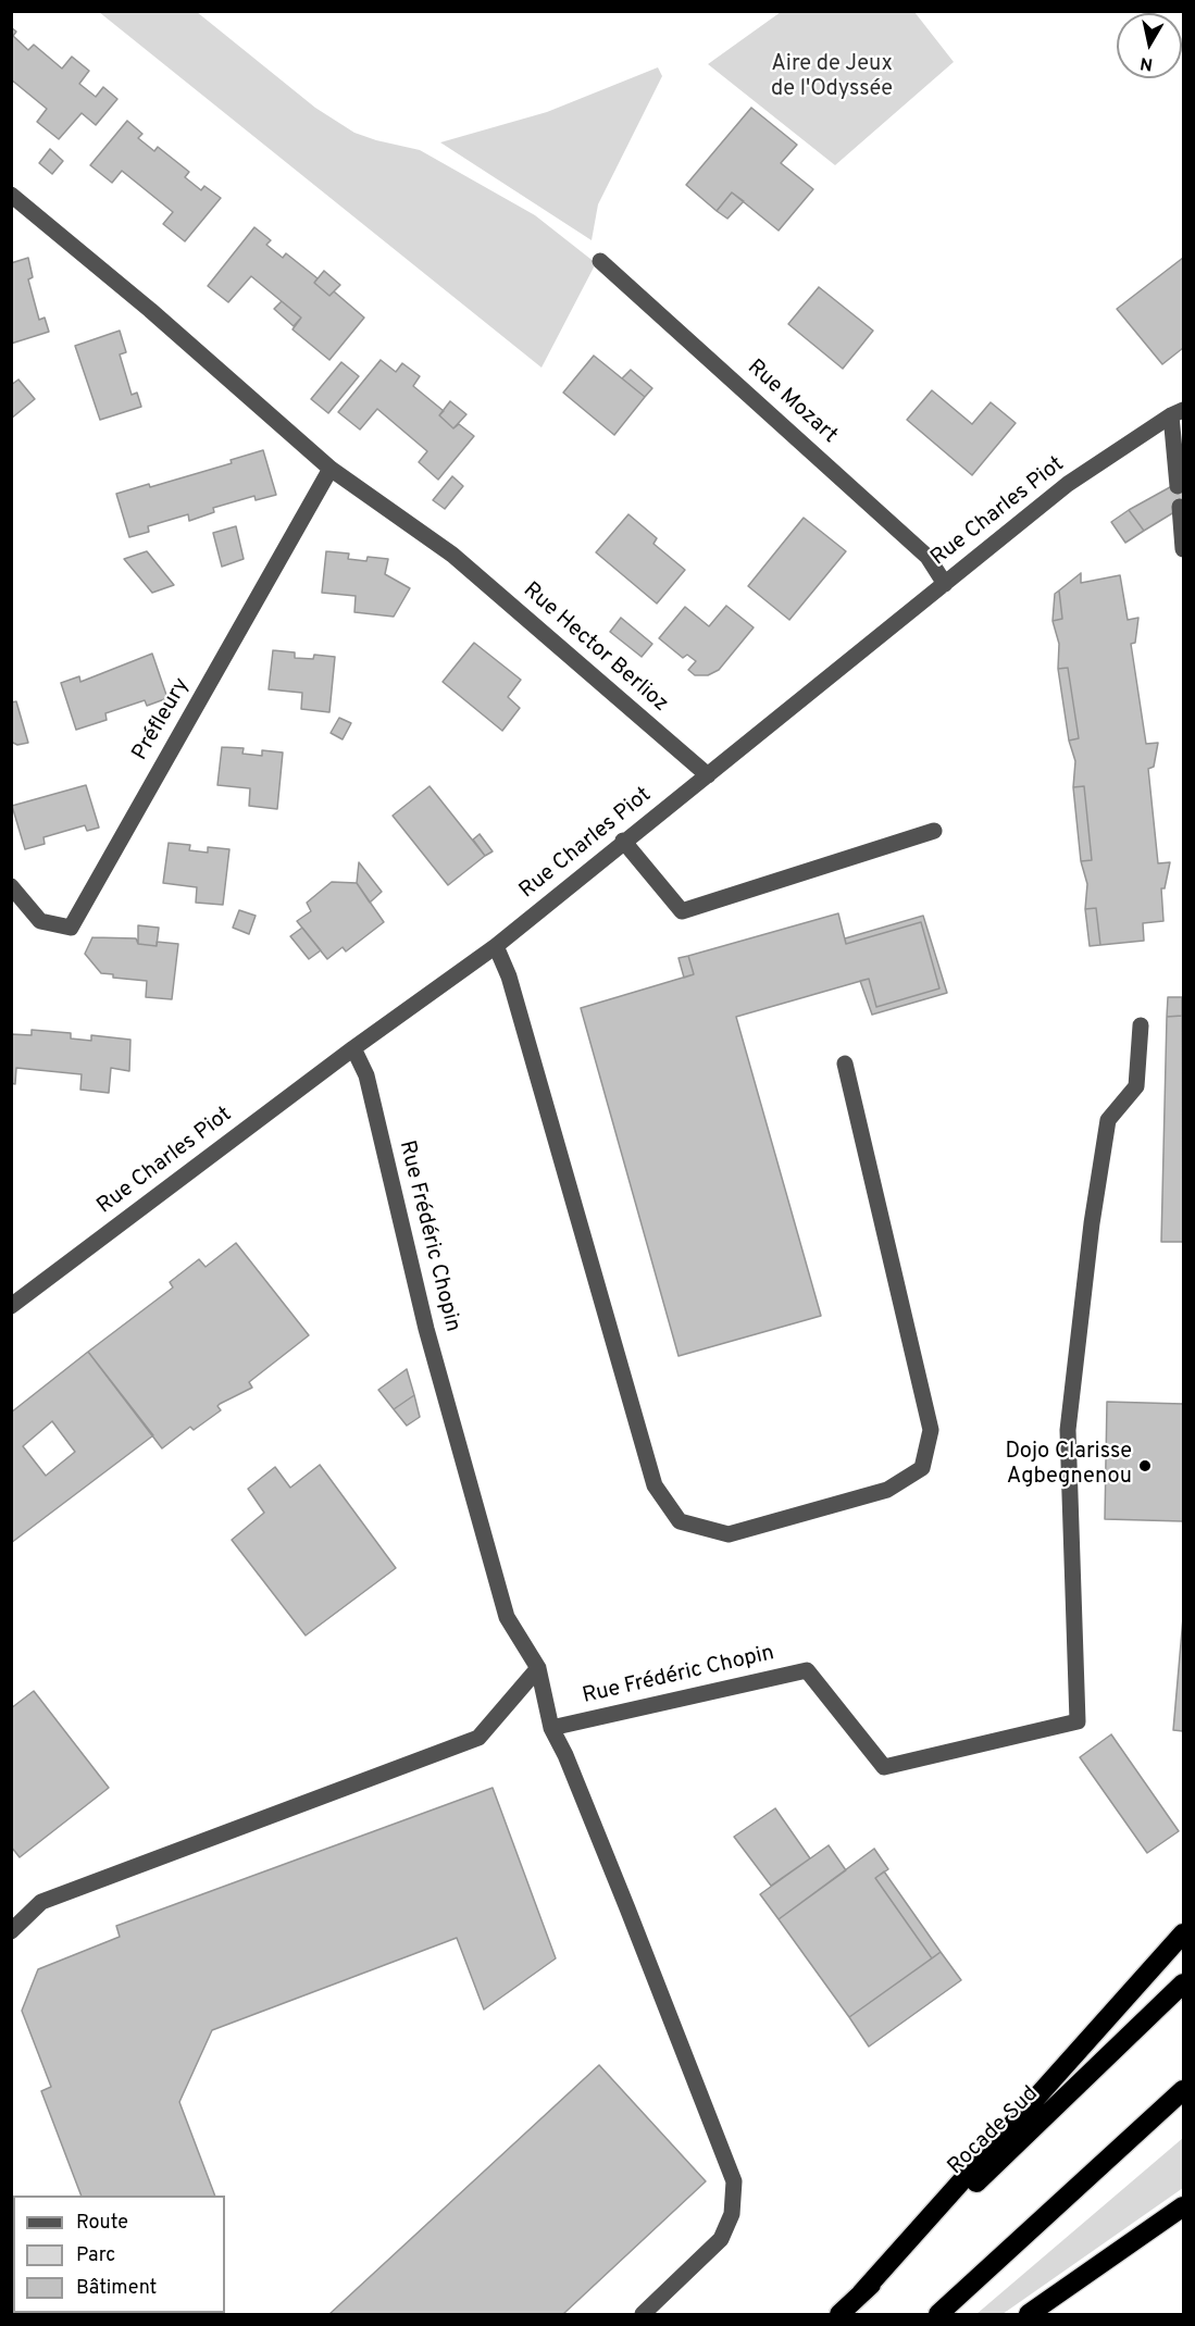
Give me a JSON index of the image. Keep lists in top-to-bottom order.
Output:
{
  "streets": {
    "highway": ["Rocade Sud"],
    "street": [
      "Rue Mozart",
      "Rue Charles Piot",
      "Rue Hector Berlioz",
      "Préfleury",
      "Rue Frédéric Chopin"
    ]
  },
  "crossings": [
    ["Rue Mozart", "Rue Charles Piot"],
    ["Rue Charles Piot", "Rue Hector Berlioz"],
    ["Rue Charles Piot", "Rue Frédéric Chopin"],
    ["Rue Hector Berlioz", "Préfleury"]
  ],
  "parks": ["Aire de Jeux de l'Odyssée"],
  "places": ["Dojo Clarisse Agbegnenou"],
  "legend": ["Route", "Parc", "Bâtiment"],
  "north": "bottom"
}
